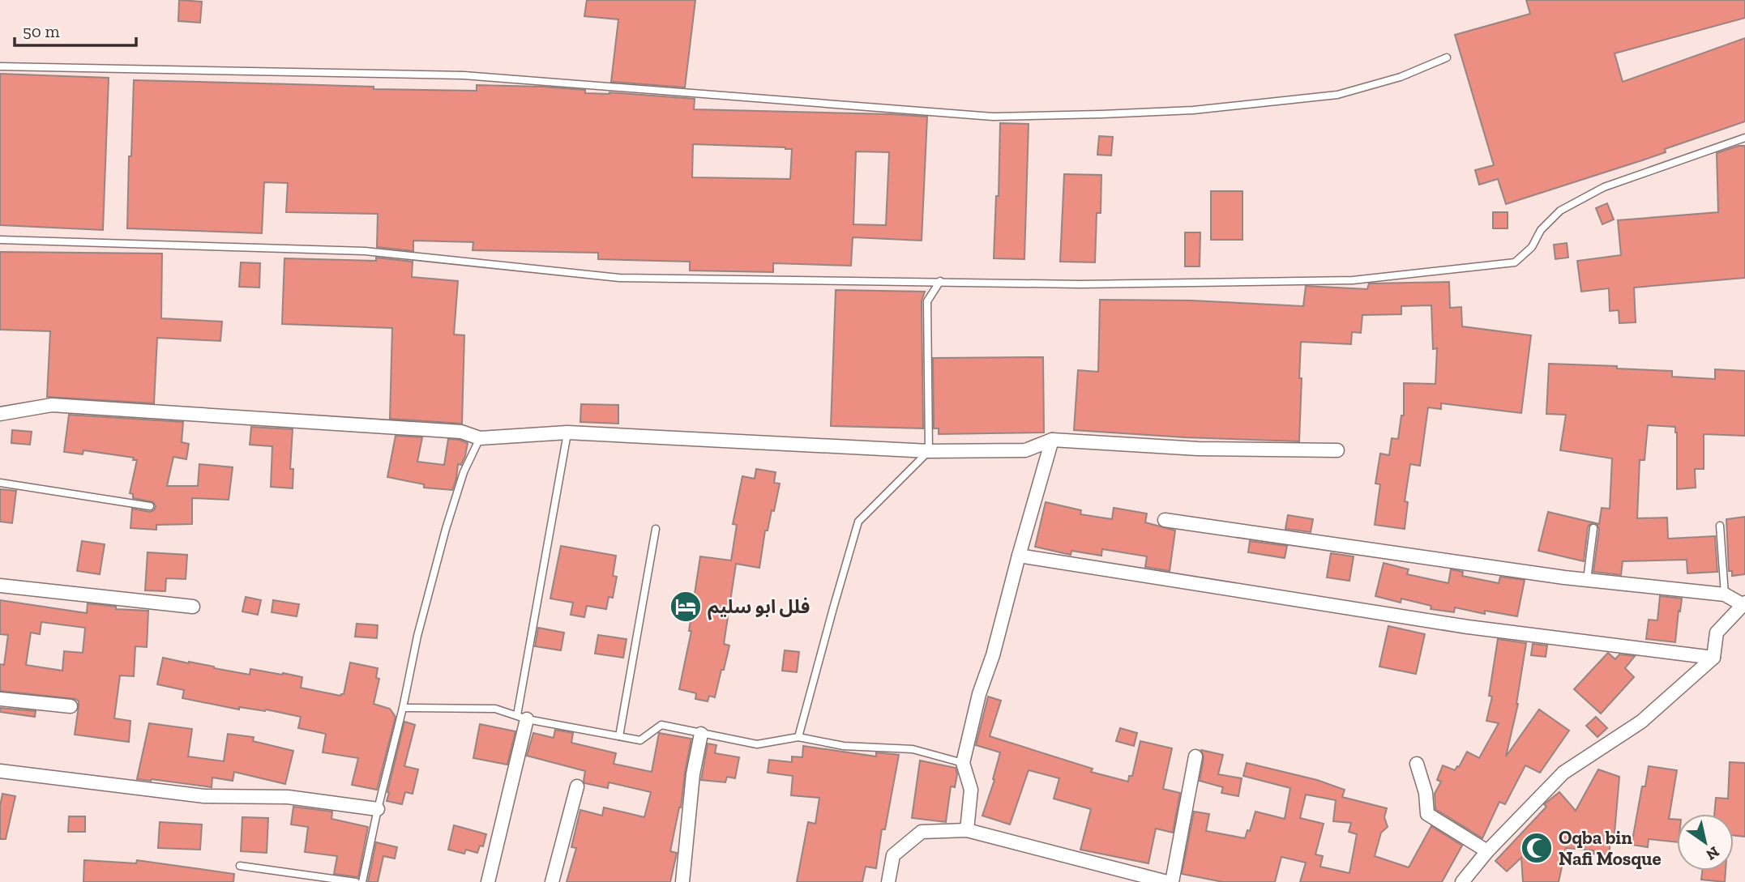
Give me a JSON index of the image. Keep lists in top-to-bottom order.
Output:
{
  "places": {
    "hotel": ["فلل ابو سليم"],
    "mosque": ["Oqba bin Nafi Mosque"]
  },
  "scale_bar": "50 m",
  "north": "bottom right"
}
